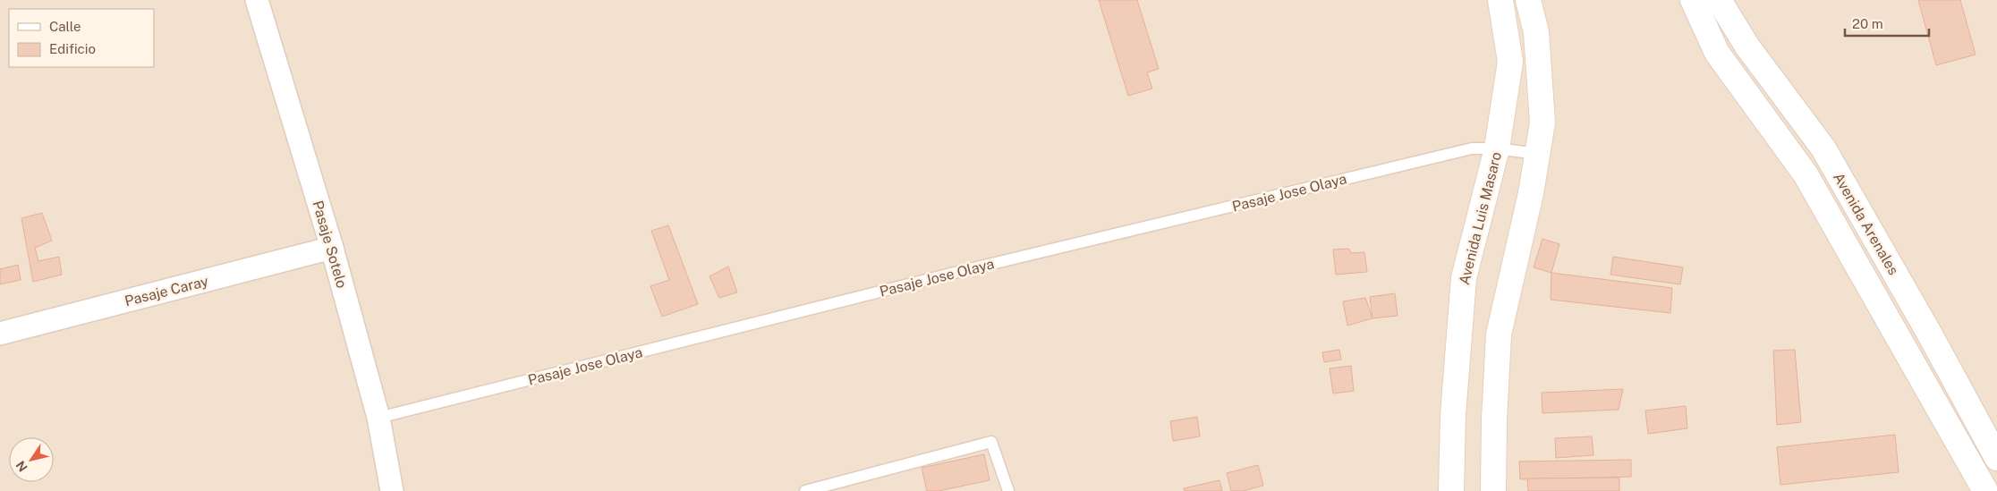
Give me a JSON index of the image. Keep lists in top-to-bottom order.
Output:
{
  "streets": {
    "street": [
      "Avenida Luis Masaro",
      "Avenida Arenales",
      "Pasaje Sotelo",
      "Pasaje Caray"
    ],
    "lane": ["Pasaje Jose Olaya"]
  },
  "crossings": [
    ["Pasaje Jose Olaya", "Avenida Luis Masaro"],
    ["Pasaje Jose Olaya", "Pasaje Sotelo"],
    ["Pasaje Sotelo", "Pasaje Caray"]
  ],
  "legend": ["Calle", "Edificio"],
  "scale_bar": "20 m",
  "north": "bottom left"
}
